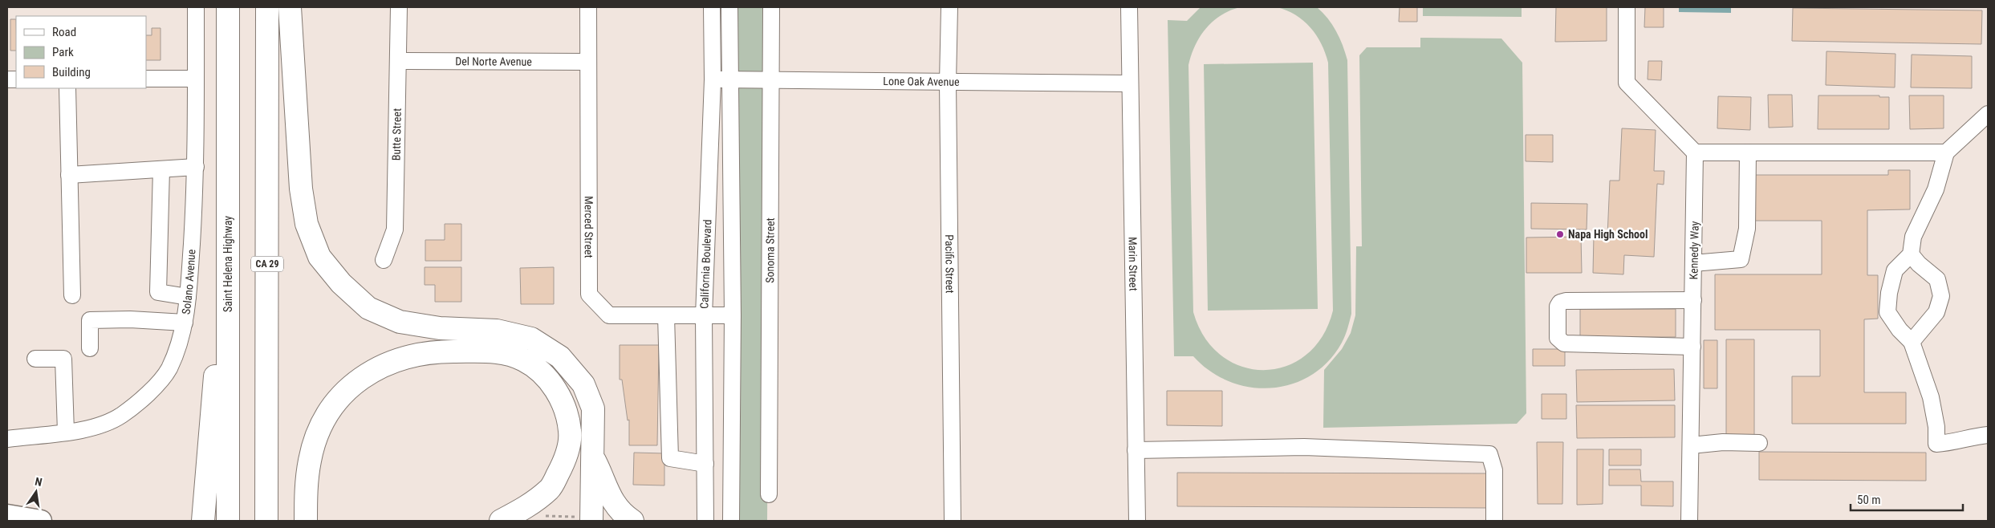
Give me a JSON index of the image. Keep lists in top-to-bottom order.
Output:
{
  "streets": {
    "highway": ["Saint Helena Highway", "CA 29"],
    "street": [
      "Del Norte Avenue",
      "Lone Oak Avenue",
      "Butte Street",
      "Merced Street",
      "Sonoma Street",
      "Kennedy Way",
      "California Boulevard",
      "Pacific Street",
      "Marin Street",
      "Solano Avenue"
    ]
  },
  "crossings": [
    ["Del Norte Avenue", "Butte Street"],
    ["Del Norte Avenue", "Merced Street"],
    ["Lone Oak Avenue", "Sonoma Street"],
    ["Lone Oak Avenue", "California Boulevard"],
    ["Lone Oak Avenue", "Pacific Street"],
    ["Lone Oak Avenue", "Marin Street"],
    ["Merced Street", "California Boulevard"]
  ],
  "places": ["Napa High School"],
  "legend": ["Road", "Park", "Building"],
  "scale_bar": "50 m",
  "north": "top"
}
